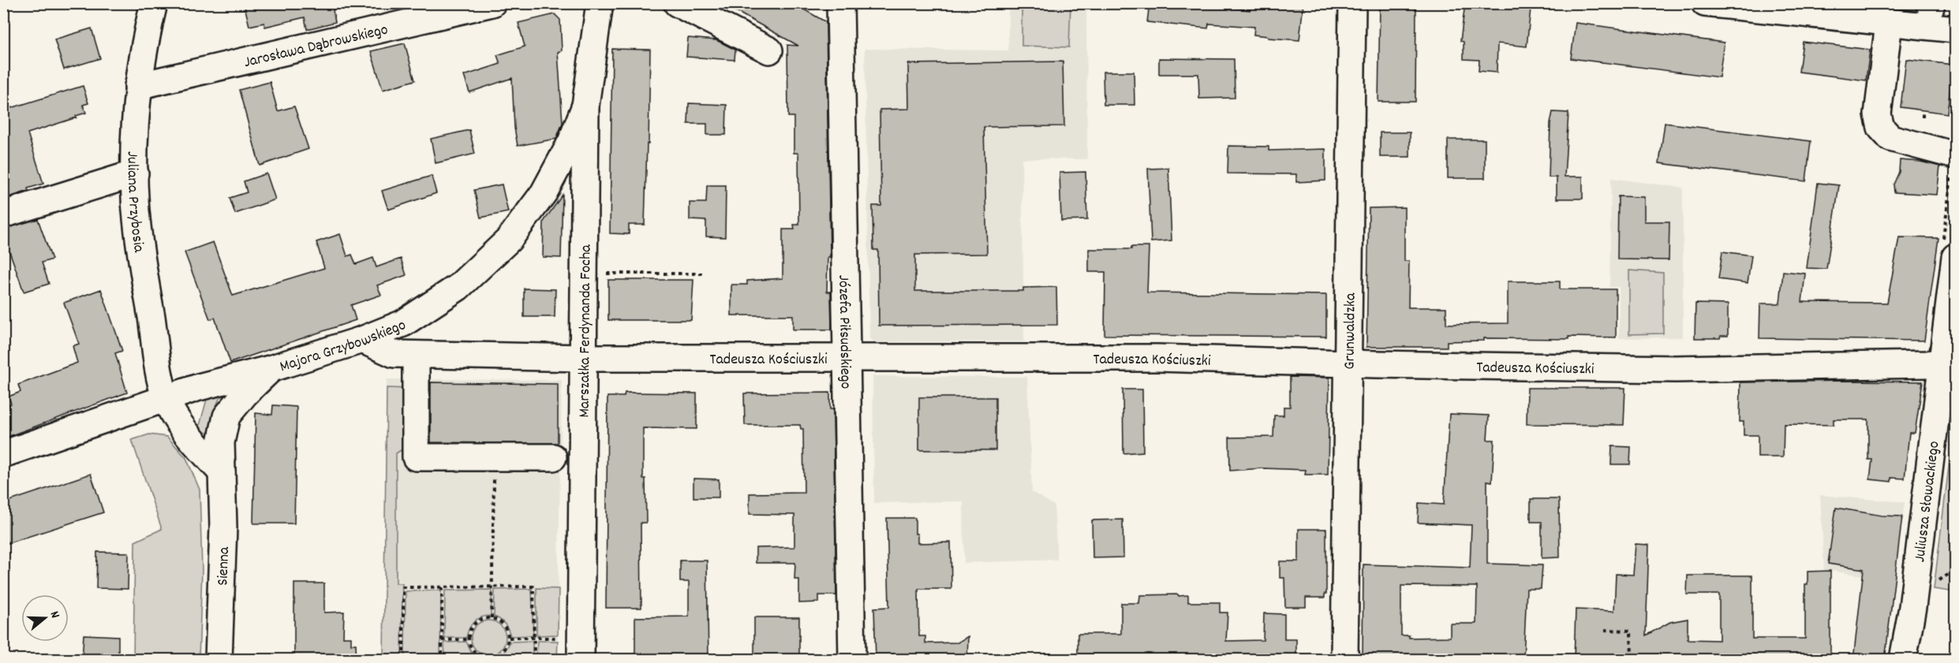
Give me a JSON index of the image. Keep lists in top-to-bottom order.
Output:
{
  "streets": {
    "street": [
      "Jarosława Dąbrowskiego",
      "Juliana Przybosia",
      "Marszałka Ferdynanda Focha",
      "Józefa Piłsudskiego",
      "Grunwaldzka",
      "Majora Grzybowskiego",
      "Tadeusza Kościuszki",
      "Juliusza Słowackiego",
      "Sienna"
    ]
  },
  "crossings": [
    ["Jarosława Dąbrowskiego", "Juliana Przybosia"],
    ["Juliana Przybosia", "Majora Grzybowskiego"],
    ["Marszałka Ferdynanda Focha", "Majora Grzybowskiego"],
    ["Marszałka Ferdynanda Focha", "Tadeusza Kościuszki"],
    ["Józefa Piłsudskiego", "Tadeusza Kościuszki"],
    ["Grunwaldzka", "Tadeusza Kościuszki"],
    ["Majora Grzybowskiego", "Tadeusza Kościuszki"],
    ["Majora Grzybowskiego", "Sienna"],
    ["Tadeusza Kościuszki", "Juliusza Słowackiego"]
  ],
  "north": "right"
}
